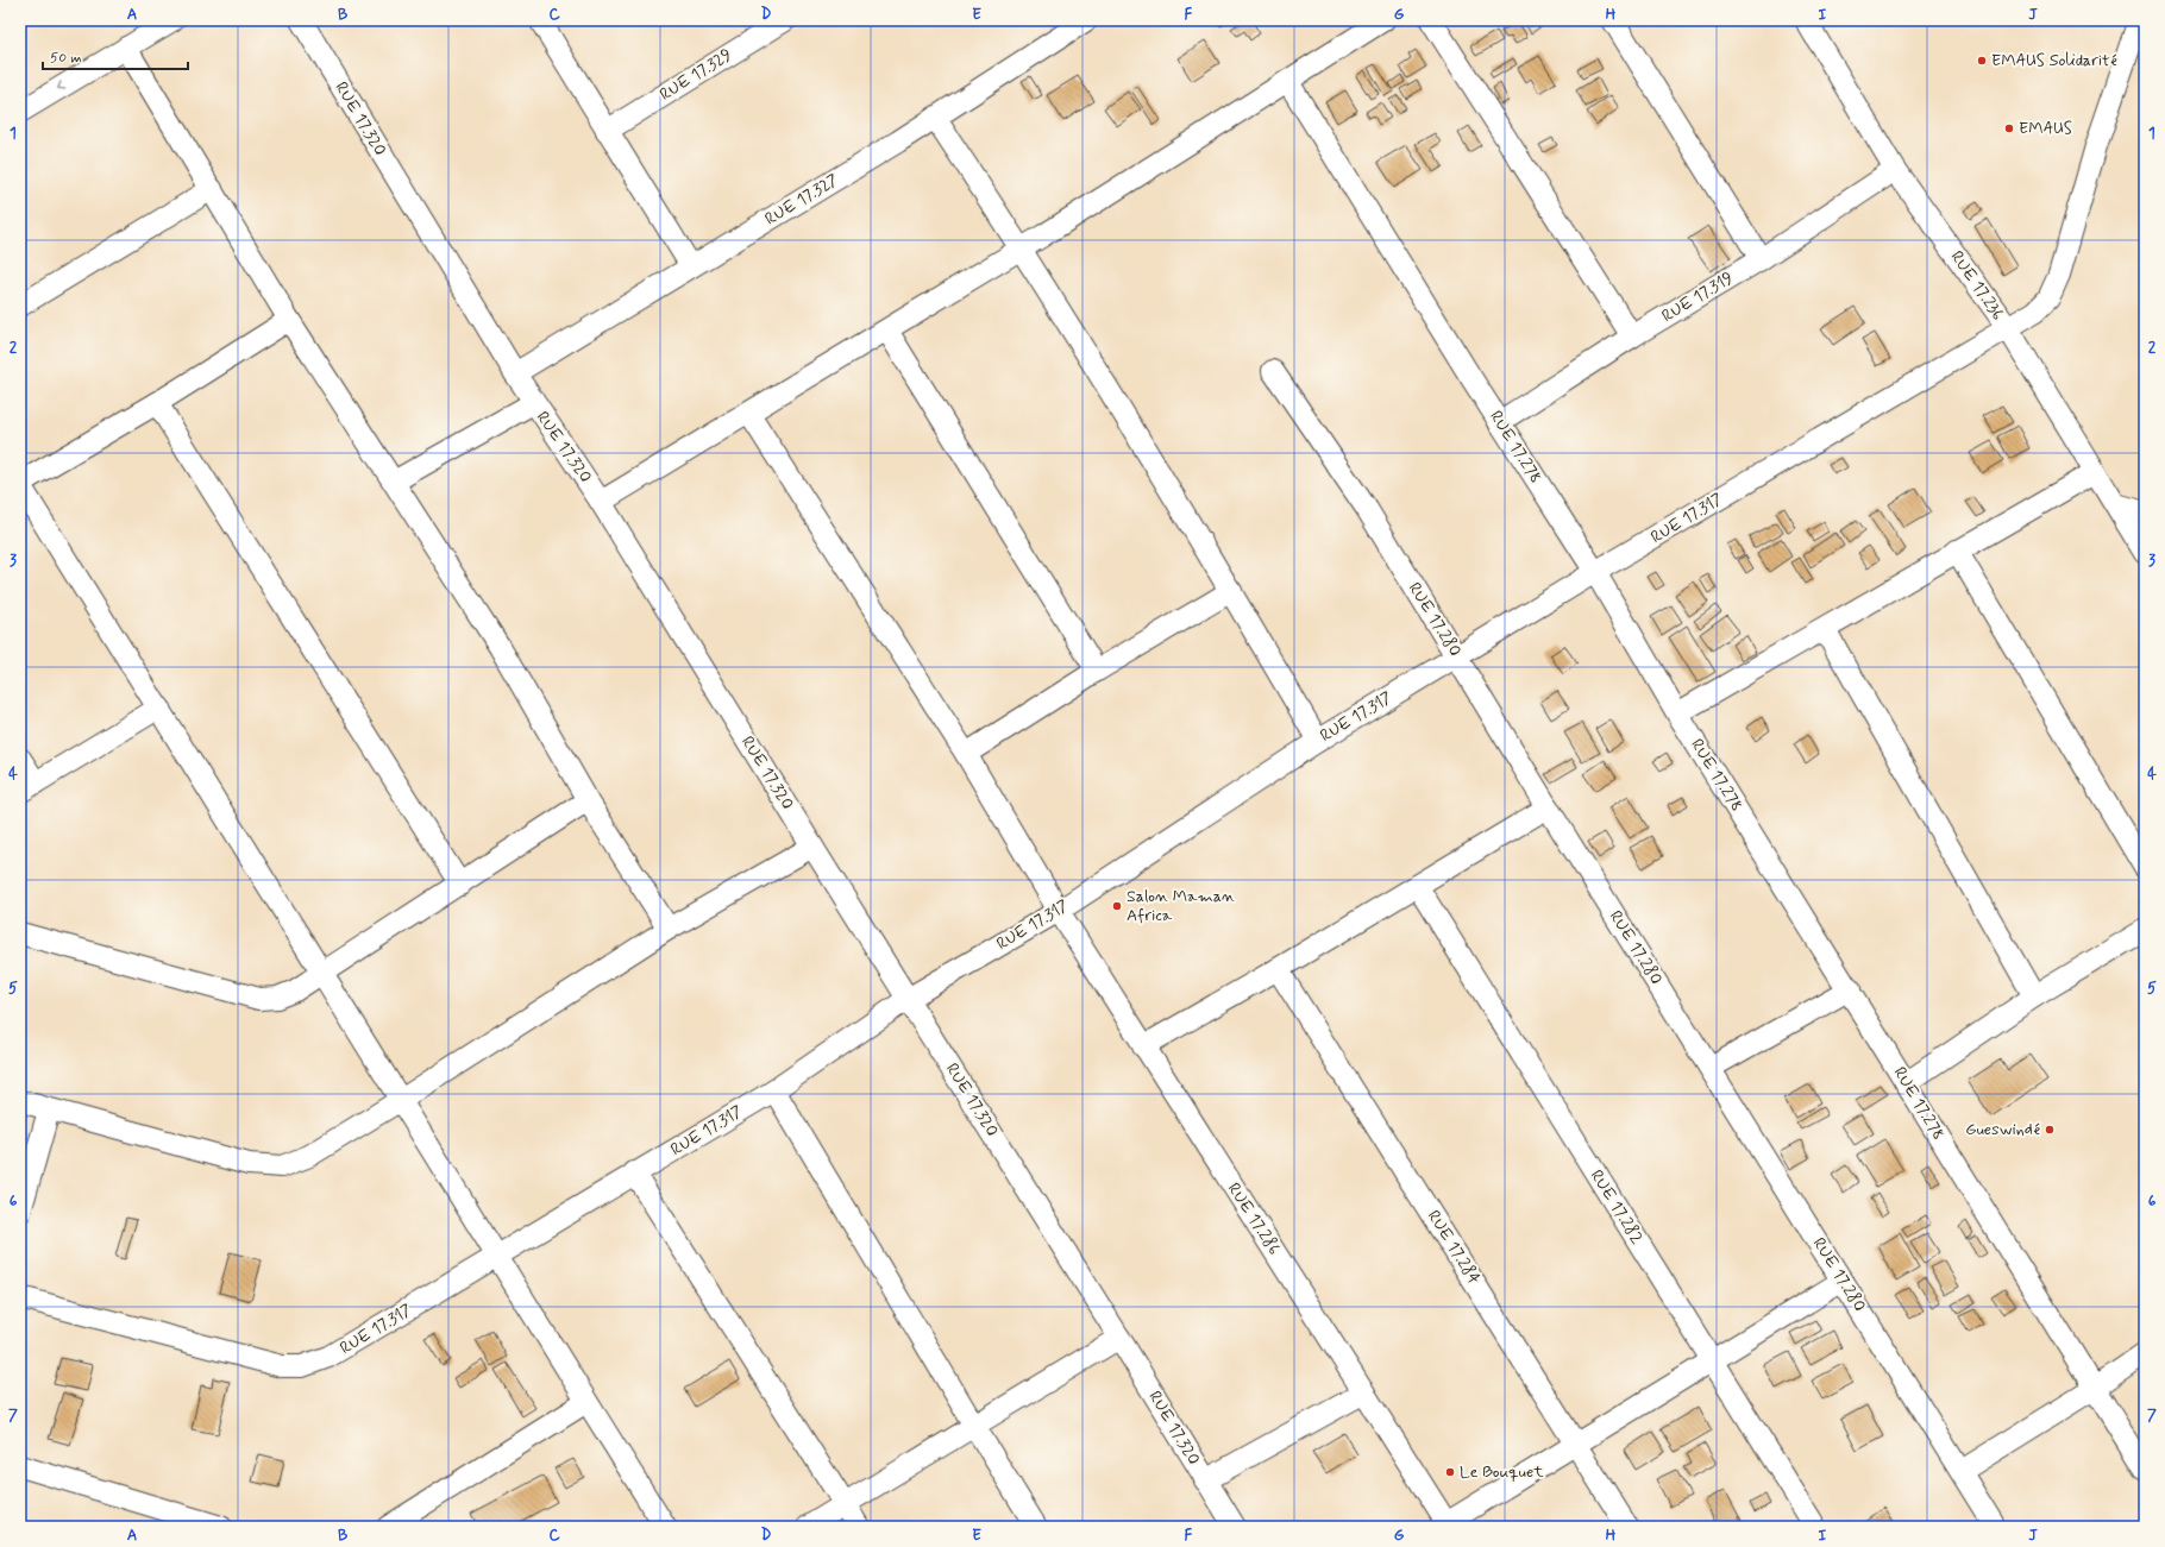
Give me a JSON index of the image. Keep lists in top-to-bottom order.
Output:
{
  "streets": {
    "street": [
      "RUE 17.329",
      "RUE 17.320",
      "RUE 17.327",
      "RUE 17.236",
      "RUE 17.319",
      "RUE 17.278",
      "RUE 17.317",
      "RUE 17.280",
      "RUE 17.282",
      "RUE 17.286",
      "RUE 17.284"
    ]
  },
  "crossings": [
    ["RUE 17.320", "RUE 17.327"],
    ["RUE 17.320", "RUE 17.317"],
    ["RUE 17.236", "RUE 17.319"],
    ["RUE 17.236", "RUE 17.317"],
    ["RUE 17.319", "RUE 17.278"],
    ["RUE 17.278", "RUE 17.317"],
    ["RUE 17.317", "RUE 17.280"],
    ["RUE 17.317", "RUE 17.286"]
  ],
  "places": [
    "EMAUS Solidarité",
    "EMAUS",
    "Salon Maman Africa",
    "Gueswindé",
    "Le Bouquet"
  ],
  "scale_bar": "50 m",
  "grid": {
    "columns": [
      "A",
      "B",
      "C",
      "D",
      "E",
      "F",
      "G",
      "H",
      "I",
      "J"
    ],
    "rows": [
      "1",
      "2",
      "3",
      "4",
      "5",
      "6",
      "7"
    ]
  }
}
